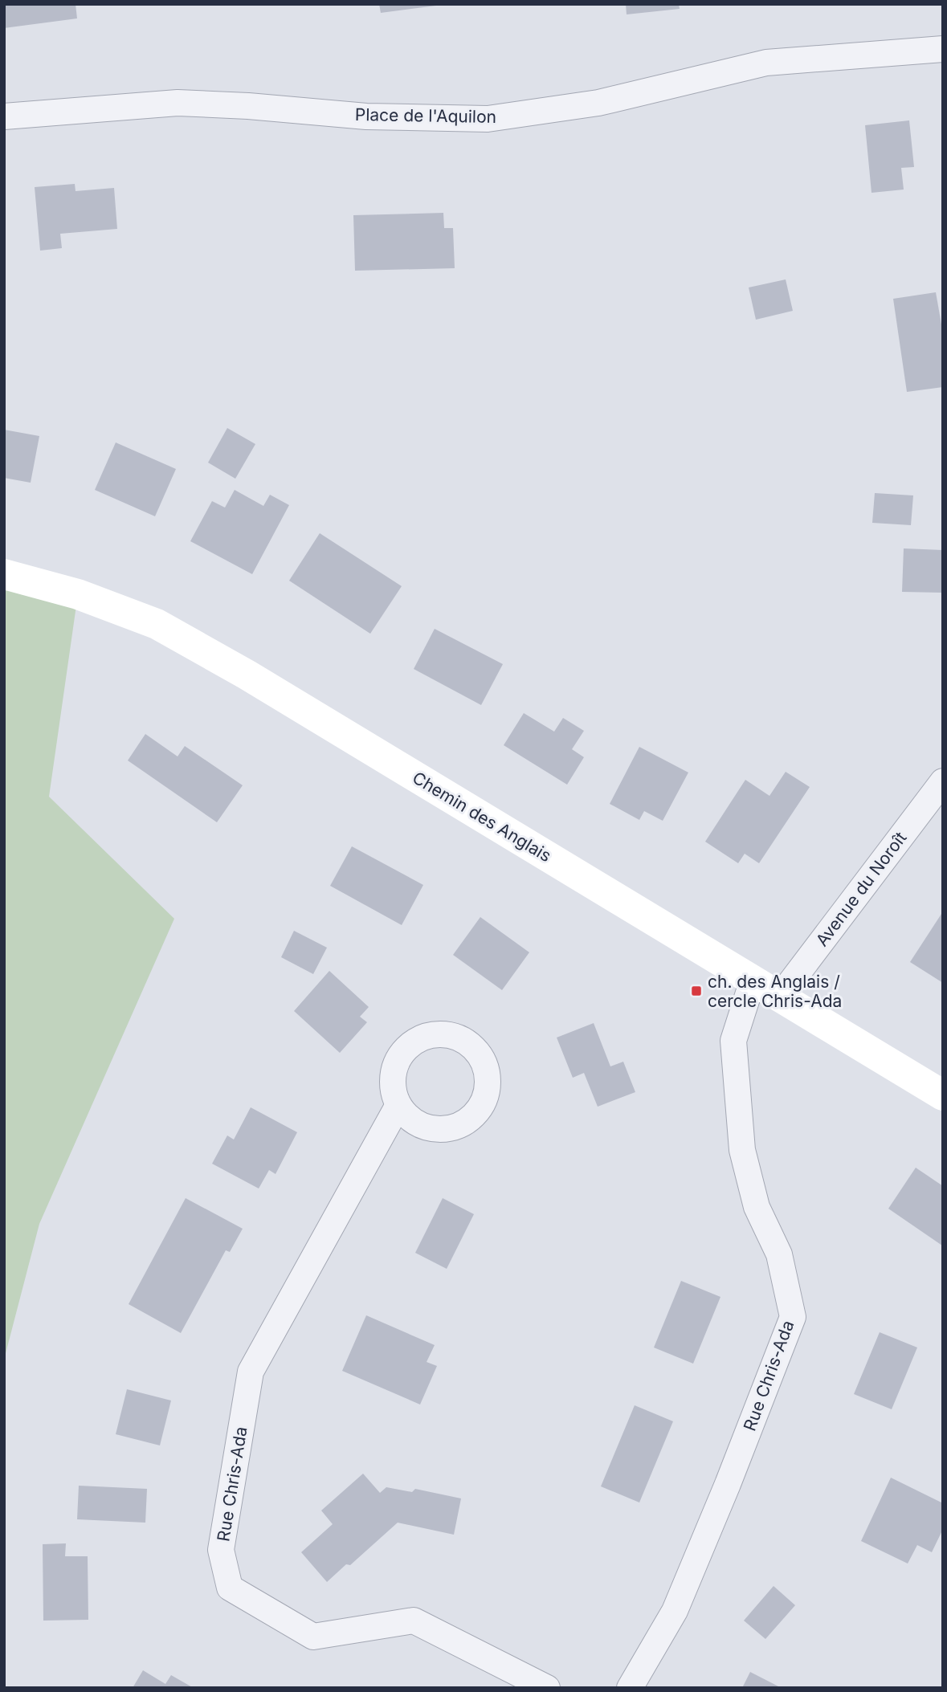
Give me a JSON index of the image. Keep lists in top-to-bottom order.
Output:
{
  "streets": {
    "street": [
      "Place de l'Aquilon",
      "Chemin des Anglais",
      "Avenue du Noroît",
      "Rue Chris-Ada"
    ]
  },
  "crossings": [
    ["Chemin des Anglais", "Avenue du Noroît"],
    ["Chemin des Anglais", "Rue Chris-Ada"]
  ],
  "places": {
    "transit": ["ch. des Anglais / cercle Chris-Ada"]
  }
}
